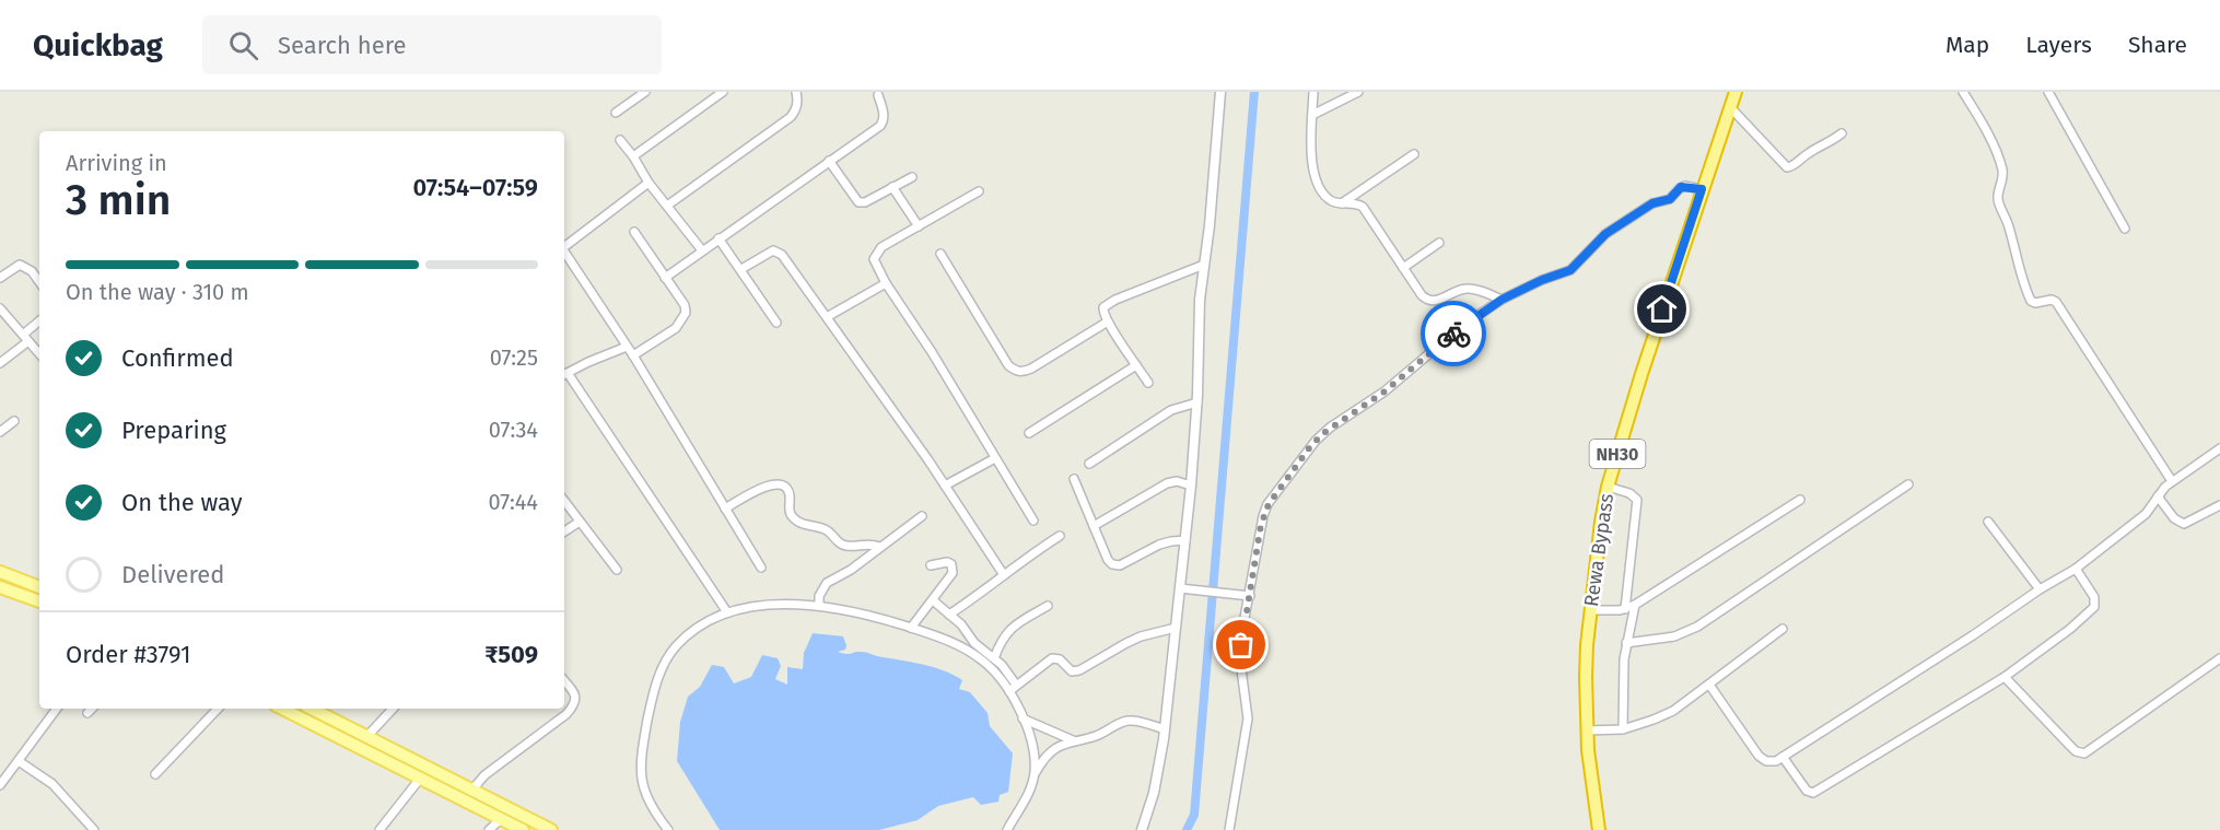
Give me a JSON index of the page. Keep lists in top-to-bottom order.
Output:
{
  "streets": {
    "highway": ["NH30", "Rewa Bypass"]
  },
  "page": {
    "header": "Quickbag",
    "search": "Search here",
    "nav": ["Map", "Layers", "Share"],
    "heading": ["3 min", "Arriving in", "07:54–07:59"],
    "panel": ["Order #3791", "₹509"],
    "bar": "On the way · 310 m",
    "list": [
      ["Confirmed", "07:25"],
      ["Preparing", "07:34"],
      ["On the way", "07:44"],
      "Delivered"
    ]
  }
}
